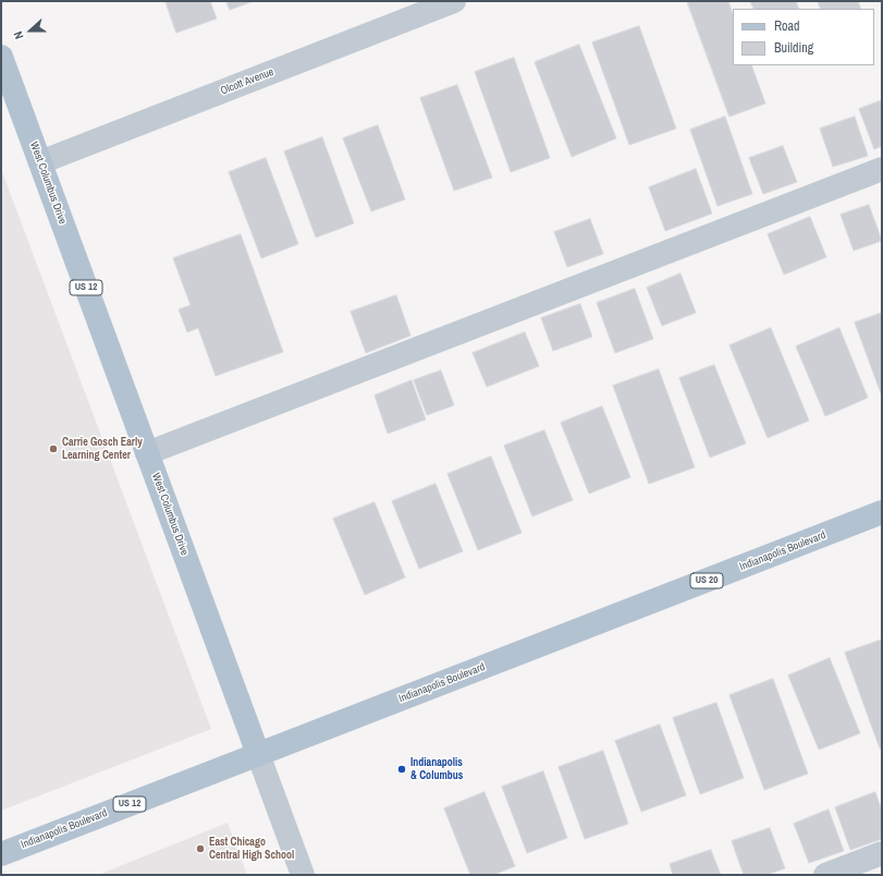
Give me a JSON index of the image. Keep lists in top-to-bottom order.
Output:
{
  "streets": {
    "main road": [
      "West Columbus Drive",
      "US 12",
      "Indianapolis Boulevard",
      "US 20"
    ],
    "street": ["Olcott Avenue"]
  },
  "crossings": [
    ["Olcott Avenue", "West Columbus Drive"],
    ["West Columbus Drive", "Indianapolis Boulevard"]
  ],
  "places": ["Carrie Gosch Early Learning Center", "Indianapolis & Columbus", "East Chicago Central High School"],
  "legend": ["Road", "Building"],
  "north": "left"
}
